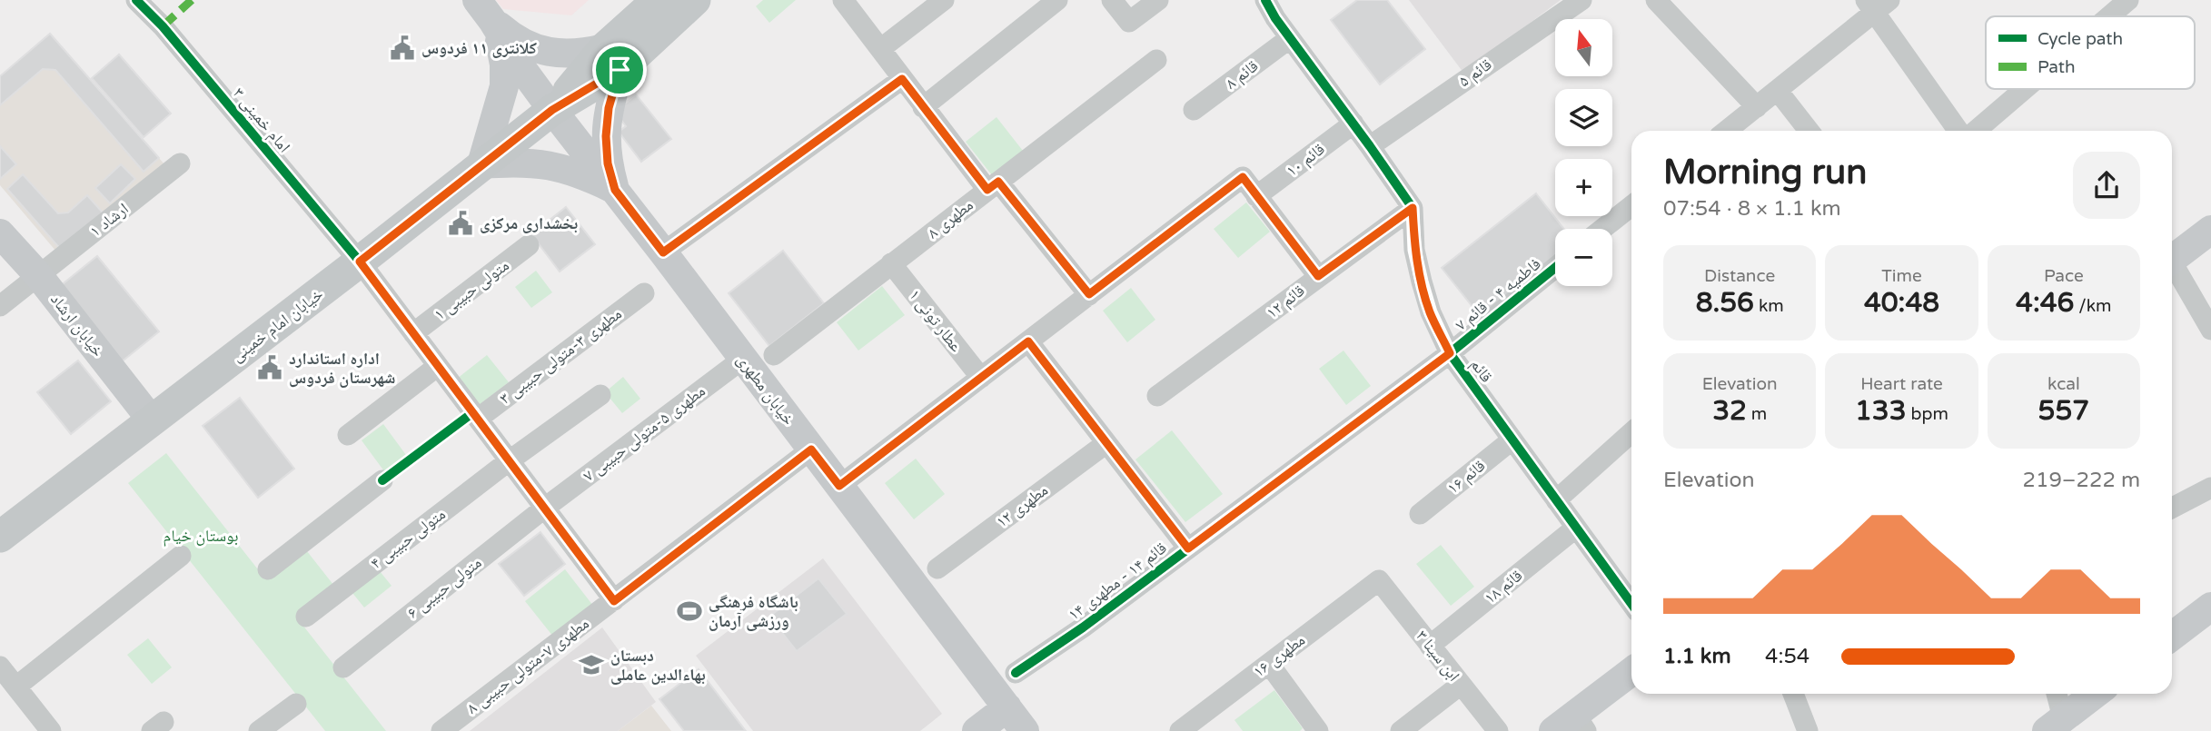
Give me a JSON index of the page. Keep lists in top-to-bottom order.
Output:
{
  "streets": {
    "main road": ["خیابان ارشاد", "خیابان امام خمینی", "خیابان مطهری"],
    "street": [
      "قائم ۵",
      "قائم ۸",
      "امام خمینی ۳",
      "قائم ۱۰",
      "مطهری ۸",
      "ارشاد ۱",
      "متولی حبیبی ۱",
      "فاطمیه ۴ - قائم ۷",
      "قائم ۱۲",
      "عطار تونی ۱",
      "مطهری ۳-متولی حبیبی ۳",
      "قائم",
      "مطهری ۵-متولی حبیبی ۷",
      "قائم ۱۶",
      "مطهری ۱۲",
      "متولی حبیبی ۴",
      "قائم ۱۴ - مطهری ۱۴",
      "قائم ۱۸",
      "متولی حبیبی ۶",
      "مطهری ۱۶",
      "ابن سینا ۳",
      "مطهری ۷-متولی حبیبی ۸"
    ]
  },
  "crossings": [
    ["امام خمینی ۳", "متولی حبیبی ۱"],
    ["امام خمینی ۳", "خیابان امام خمینی"],
    ["امام خمینی ۳", "مطهری ۳-متولی حبیبی ۳"],
    ["امام خمینی ۳", "مطهری ۵-متولی حبیبی ۷"],
    ["امام خمینی ۳", "متولی حبیبی ۴"],
    ["امام خمینی ۳", "متولی حبیبی ۶"],
    ["امام خمینی ۳", "مطهری ۷-متولی حبیبی ۸"],
    ["مطهری ۸", "عطار تونی ۱"],
    ["ارشاد ۱", "خیابان ارشاد"],
    ["فاطمیه ۴ - قائم ۷", "قائم"],
    ["فاطمیه ۴ - قائم ۷", "قائم ۱۴ - مطهری ۱۴"],
    ["قائم ۱۲", "قائم"],
    ["خیابان ارشاد", "خیابان امام خمینی"],
    ["خیابان امام خمینی", "خیابان مطهری"],
    ["قائم", "قائم ۱۶"],
    ["قائم", "قائم ۱۴ - مطهری ۱۴"],
    ["قائم", "قائم ۱۸"],
    ["خیابان مطهری", "مطهری ۵-متولی حبیبی ۷"],
    ["خیابان مطهری", "مطهری ۷-متولی حبیبی ۸"],
    ["مطهری ۵-متولی حبیبی ۷", "متولی حبیبی ۶"],
    ["قائم ۱۸", "ابن سینا ۳"],
    ["مطهری ۱۶", "ابن سینا ۳"]
  ],
  "parks": ["بوستان خیام"],
  "places": {
    "public building": ["کلانتری ۱۱ فردوس", "بخشداری مرکزی", "اداره استاندارد شهرستان فردوس"],
    "sports": ["باشگاه فرهنگی ورزشی آرمان"],
    "school or university": ["دبستان بهاءالدین عاملی"]
  },
  "legend": ["Cycle path", "Path"],
  "north": "top",
  "page": {
    "map_buttons": ["+", "−"],
    "heading": ["Morning run", "07:54 · 8 × 1.1 km"],
    "stats": [
      ["Distance", "8.56 km"],
      ["Time", "40:48"],
      ["Pace", "4:46 /km"],
      ["Elevation", "32 m"],
      ["Heart rate", "133 bpm"],
      ["kcal", "557"]
    ],
    "chart": ["Elevation", "219–222 m"],
    "list": [
      {
        "name": "1.1 km",
        "note": "4:54"
      }
    ]
  }
}
